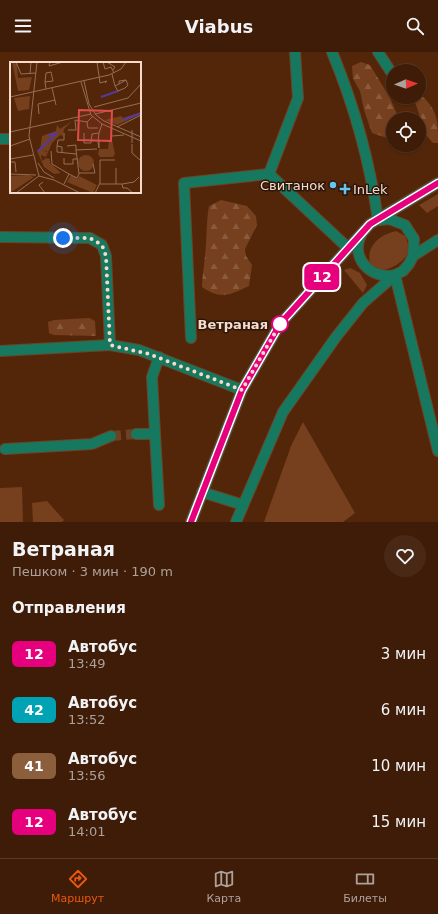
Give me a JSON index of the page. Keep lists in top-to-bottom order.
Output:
{
  "places": {
    "other": ["Свитанок", "Ветраная"],
    "health": ["InLek"]
  },
  "lines": ["bus line 12"],
  "north": "right",
  "page": {
    "header": "Viabus",
    "on_map": "12",
    "heading": [
      ["Ветраная", "Пешком · 3 мин · 190 m"],
      "Отправления"
    ],
    "list": [
      {
        "mark": "12",
        "name": "Автобус",
        "note": "13:49",
        "value": "3 мин"
      },
      {
        "mark": "42",
        "name": "Автобус",
        "note": "13:52",
        "value": "6 мин"
      },
      {
        "mark": "41",
        "name": "Автобус",
        "note": "13:56",
        "value": "10 мин"
      },
      {
        "mark": "12",
        "name": "Автобус",
        "note": "14:01",
        "value": "15 мин"
      }
    ],
    "tabs": ["Маршрут", "Карта", "Билеты"]
  }
}
